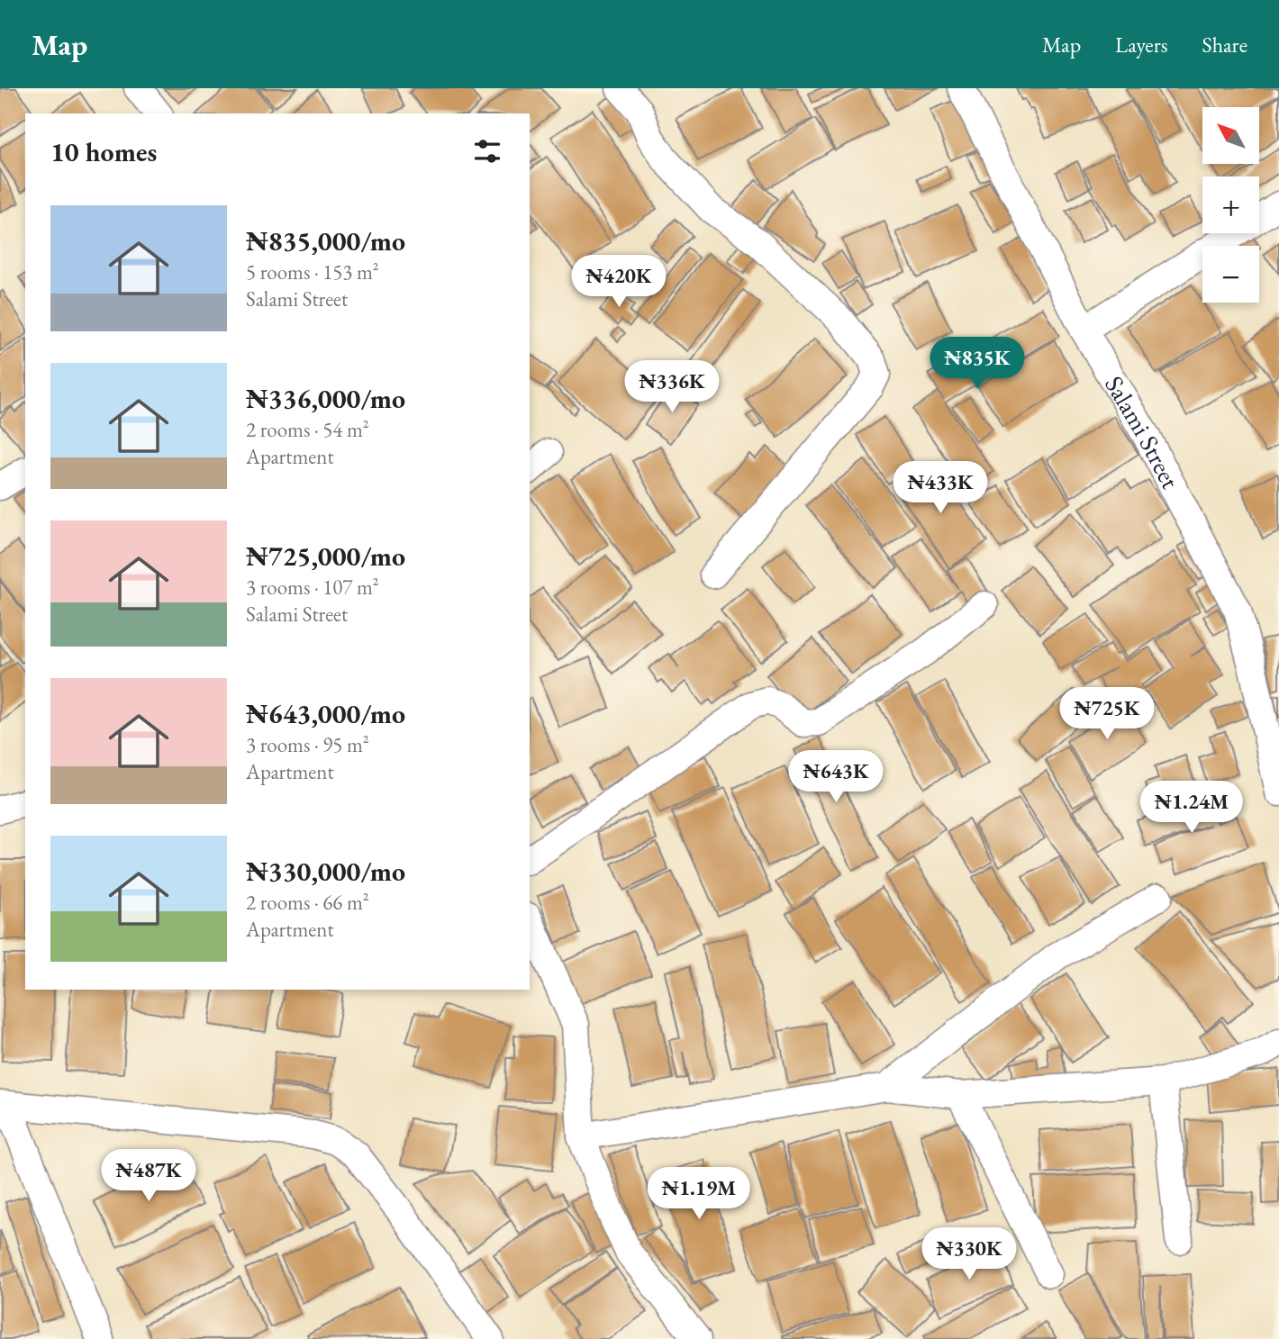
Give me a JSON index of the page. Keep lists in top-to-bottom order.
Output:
{
  "streets": {
    "street": ["Salami Street"]
  },
  "north": "top left",
  "page": {
    "header": "Map",
    "nav": ["Map", "Layers", "Share"],
    "map_buttons": ["+", "−"],
    "heading": "10 homes",
    "list": [
      {
        "name": "₦835,000/mo",
        "note": "5 rooms · 153 m² · Salami Street"
      },
      {
        "name": "₦336,000/mo",
        "note": "2 rooms · 54 m² · Apartment"
      },
      {
        "name": "₦725,000/mo",
        "note": "3 rooms · 107 m² · Salami Street"
      },
      {
        "name": "₦643,000/mo",
        "note": "3 rooms · 95 m² · Apartment"
      },
      {
        "name": "₦330,000/mo",
        "note": "2 rooms · 66 m² · Apartment"
      }
    ],
    "price": [
      "₦420K",
      "₦835K",
      "₦336K",
      "₦433K",
      "₦725K",
      "₦643K",
      "₦1.24M",
      "₦487K",
      "₦1.19M",
      "₦330K"
    ]
  }
}
